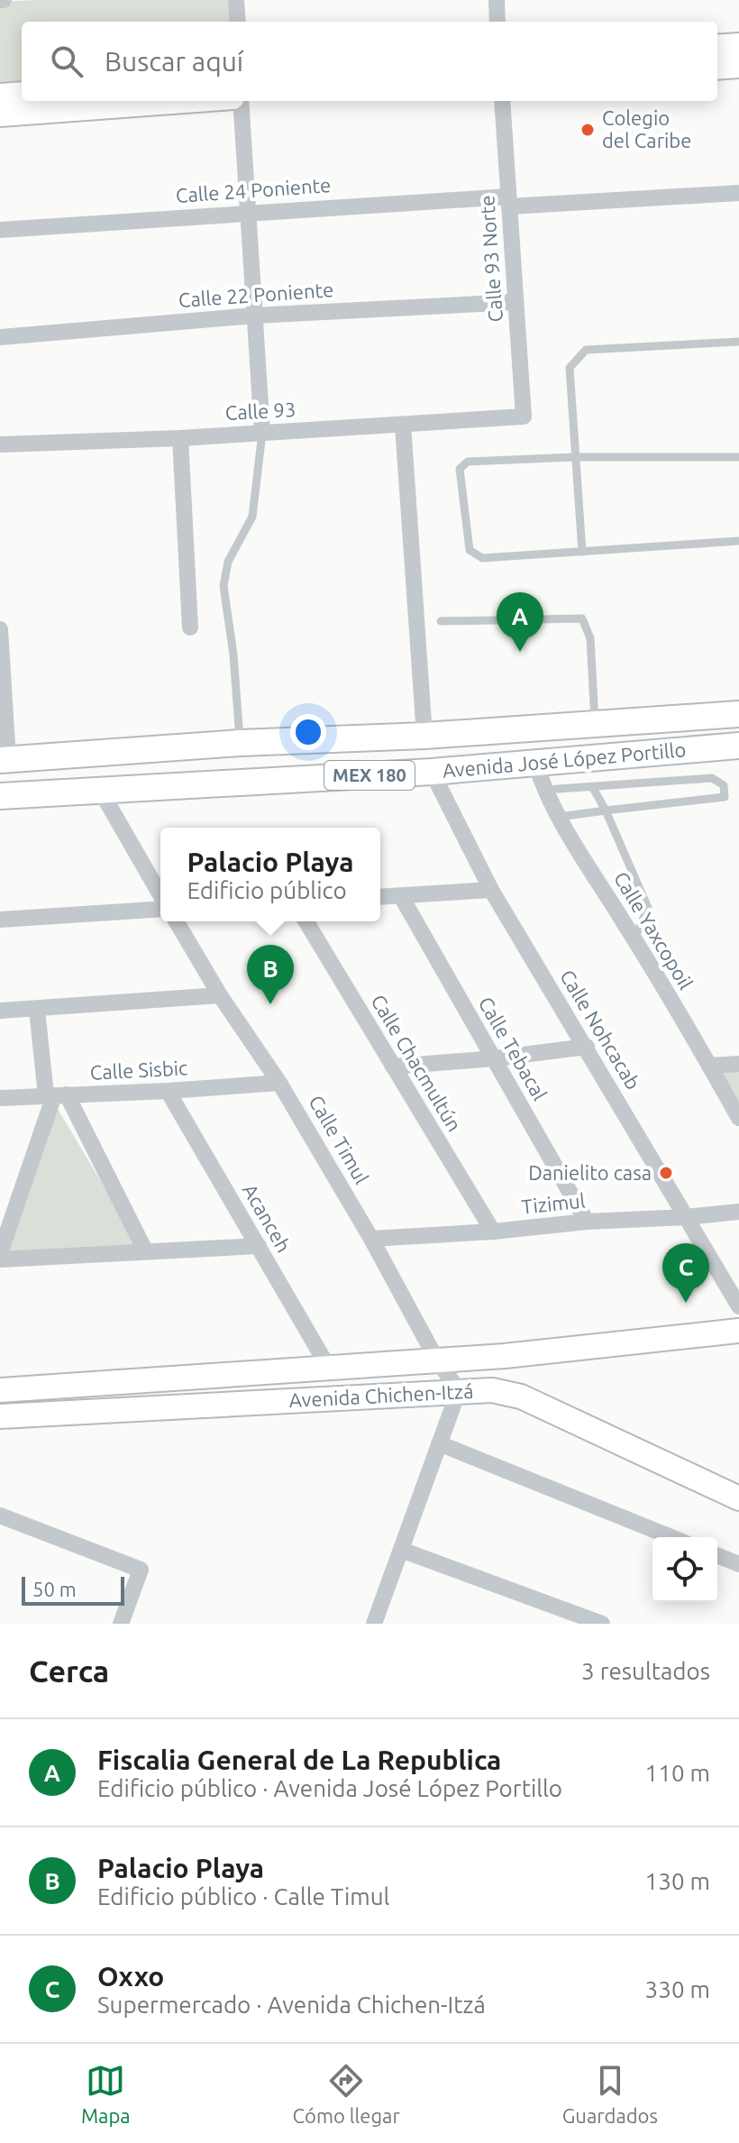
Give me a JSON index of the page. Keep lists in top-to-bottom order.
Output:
{
  "streets": {
    "main road": ["Avenida José López Portillo", "MEX 180", "Avenida Chichen-Itzá"],
    "street": [
      "Calle 24 Poniente",
      "Calle 93 Norte",
      "Calle 22 Poniente",
      "Calle 93",
      "Calle Yaxcopoil",
      "Calle Nohcacab",
      "Calle Tebacal",
      "Calle Chacmultún",
      "Calle Sisbic",
      "Calle Timul",
      "Tizimul",
      "Acanceh"
    ]
  },
  "crossings": [
    ["Calle 24 Poniente", "Calle 93 Norte"],
    ["Calle 93 Norte", "Calle 22 Poniente"],
    ["Calle 93 Norte", "Calle 93"],
    ["Avenida José López Portillo", "Calle Yaxcopoil"],
    ["Avenida José López Portillo", "Calle Nohcacab"],
    ["Calle Nohcacab", "Tizimul"],
    ["Calle Tebacal", "Tizimul"],
    ["Calle Chacmultún", "Tizimul"],
    ["Calle Sisbic", "Calle Timul"],
    ["Calle Sisbic", "Acanceh"],
    ["Calle Timul", "Tizimul"],
    ["Calle Timul", "Avenida Chichen-Itzá"],
    ["Acanceh", "Avenida Chichen-Itzá"]
  ],
  "places": ["Colegio del Caribe", "Danielito casa"],
  "scale_bar": "50 m",
  "page": {
    "search": "Buscar aquí",
    "pins": ["A", "B", "C"],
    "popup": ["Palacio Playa", "Edificio público"],
    "scale": "50 m",
    "heading": ["Cerca", "3 resultados"],
    "list": [
      {
        "mark": "A",
        "name": "Fiscalia General de La Republica",
        "note": "Edificio público · Avenida José López Portillo",
        "value": "110 m"
      },
      {
        "mark": "B",
        "name": "Palacio Playa",
        "note": "Edificio público · Calle Timul",
        "value": "130 m"
      },
      {
        "mark": "C",
        "name": "Oxxo",
        "note": "Supermercado · Avenida Chichen-Itzá",
        "value": "330 m"
      }
    ],
    "nav": ["Mapa", "Cómo llegar", "Guardados"]
  }
}
